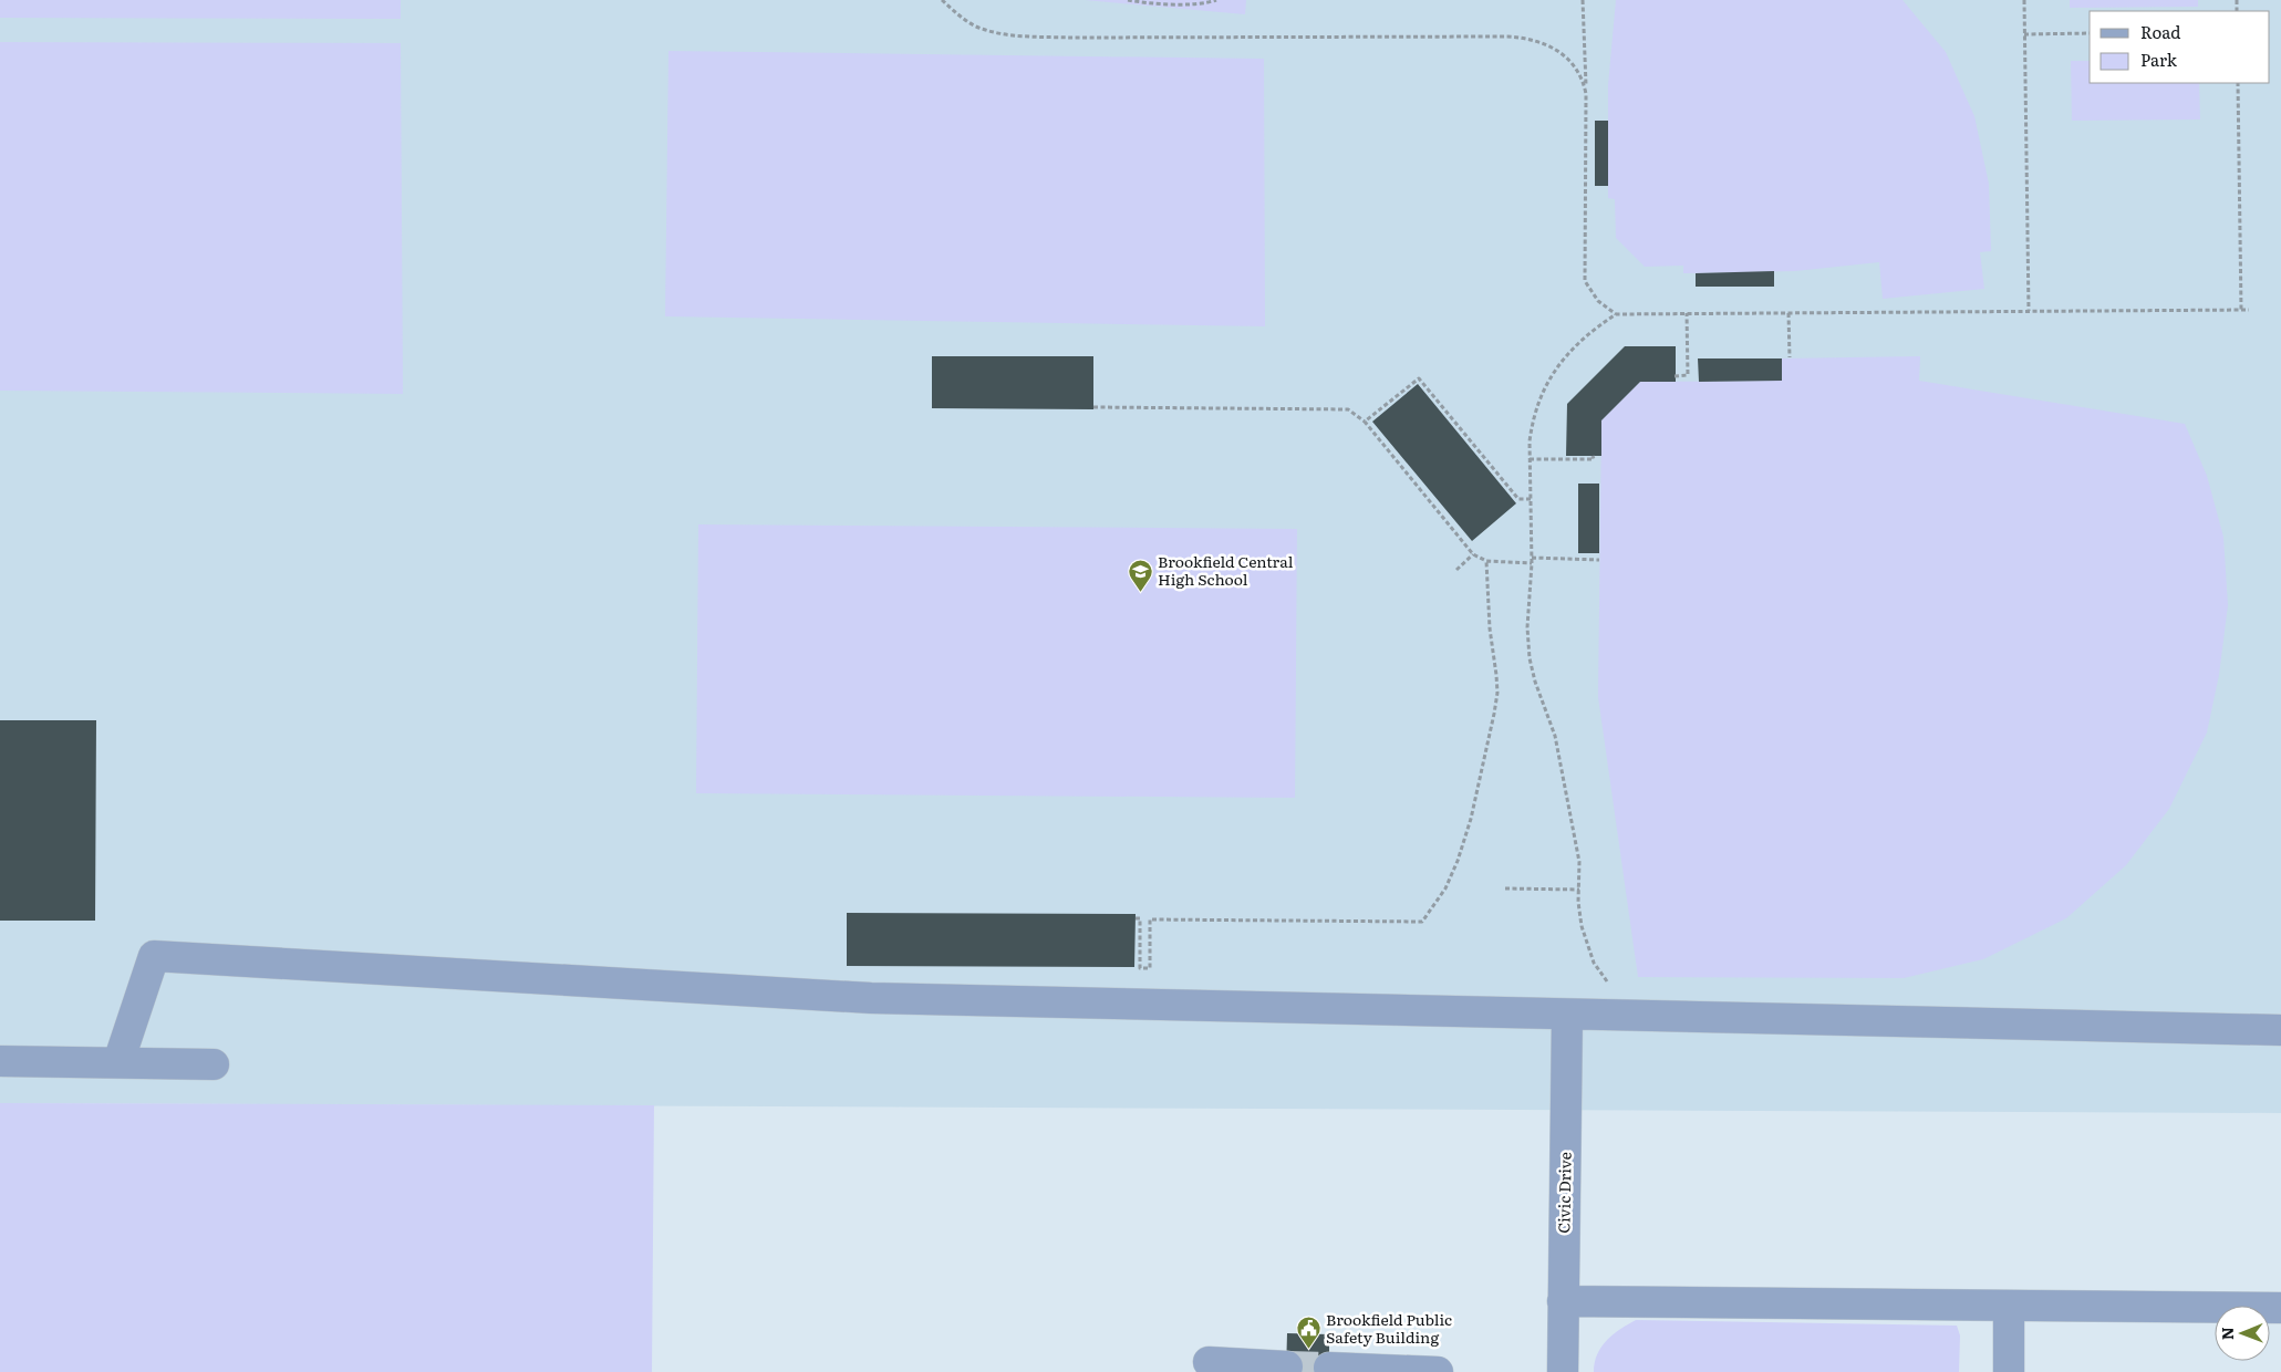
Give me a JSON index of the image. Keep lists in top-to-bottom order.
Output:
{
  "streets": {
    "street": ["Civic Drive"]
  },
  "places": {
    "school or university": ["Brookfield Central High School"],
    "public building": ["Brookfield Public Safety Building"]
  },
  "legend": ["Road", "Park"],
  "north": "left"
}
